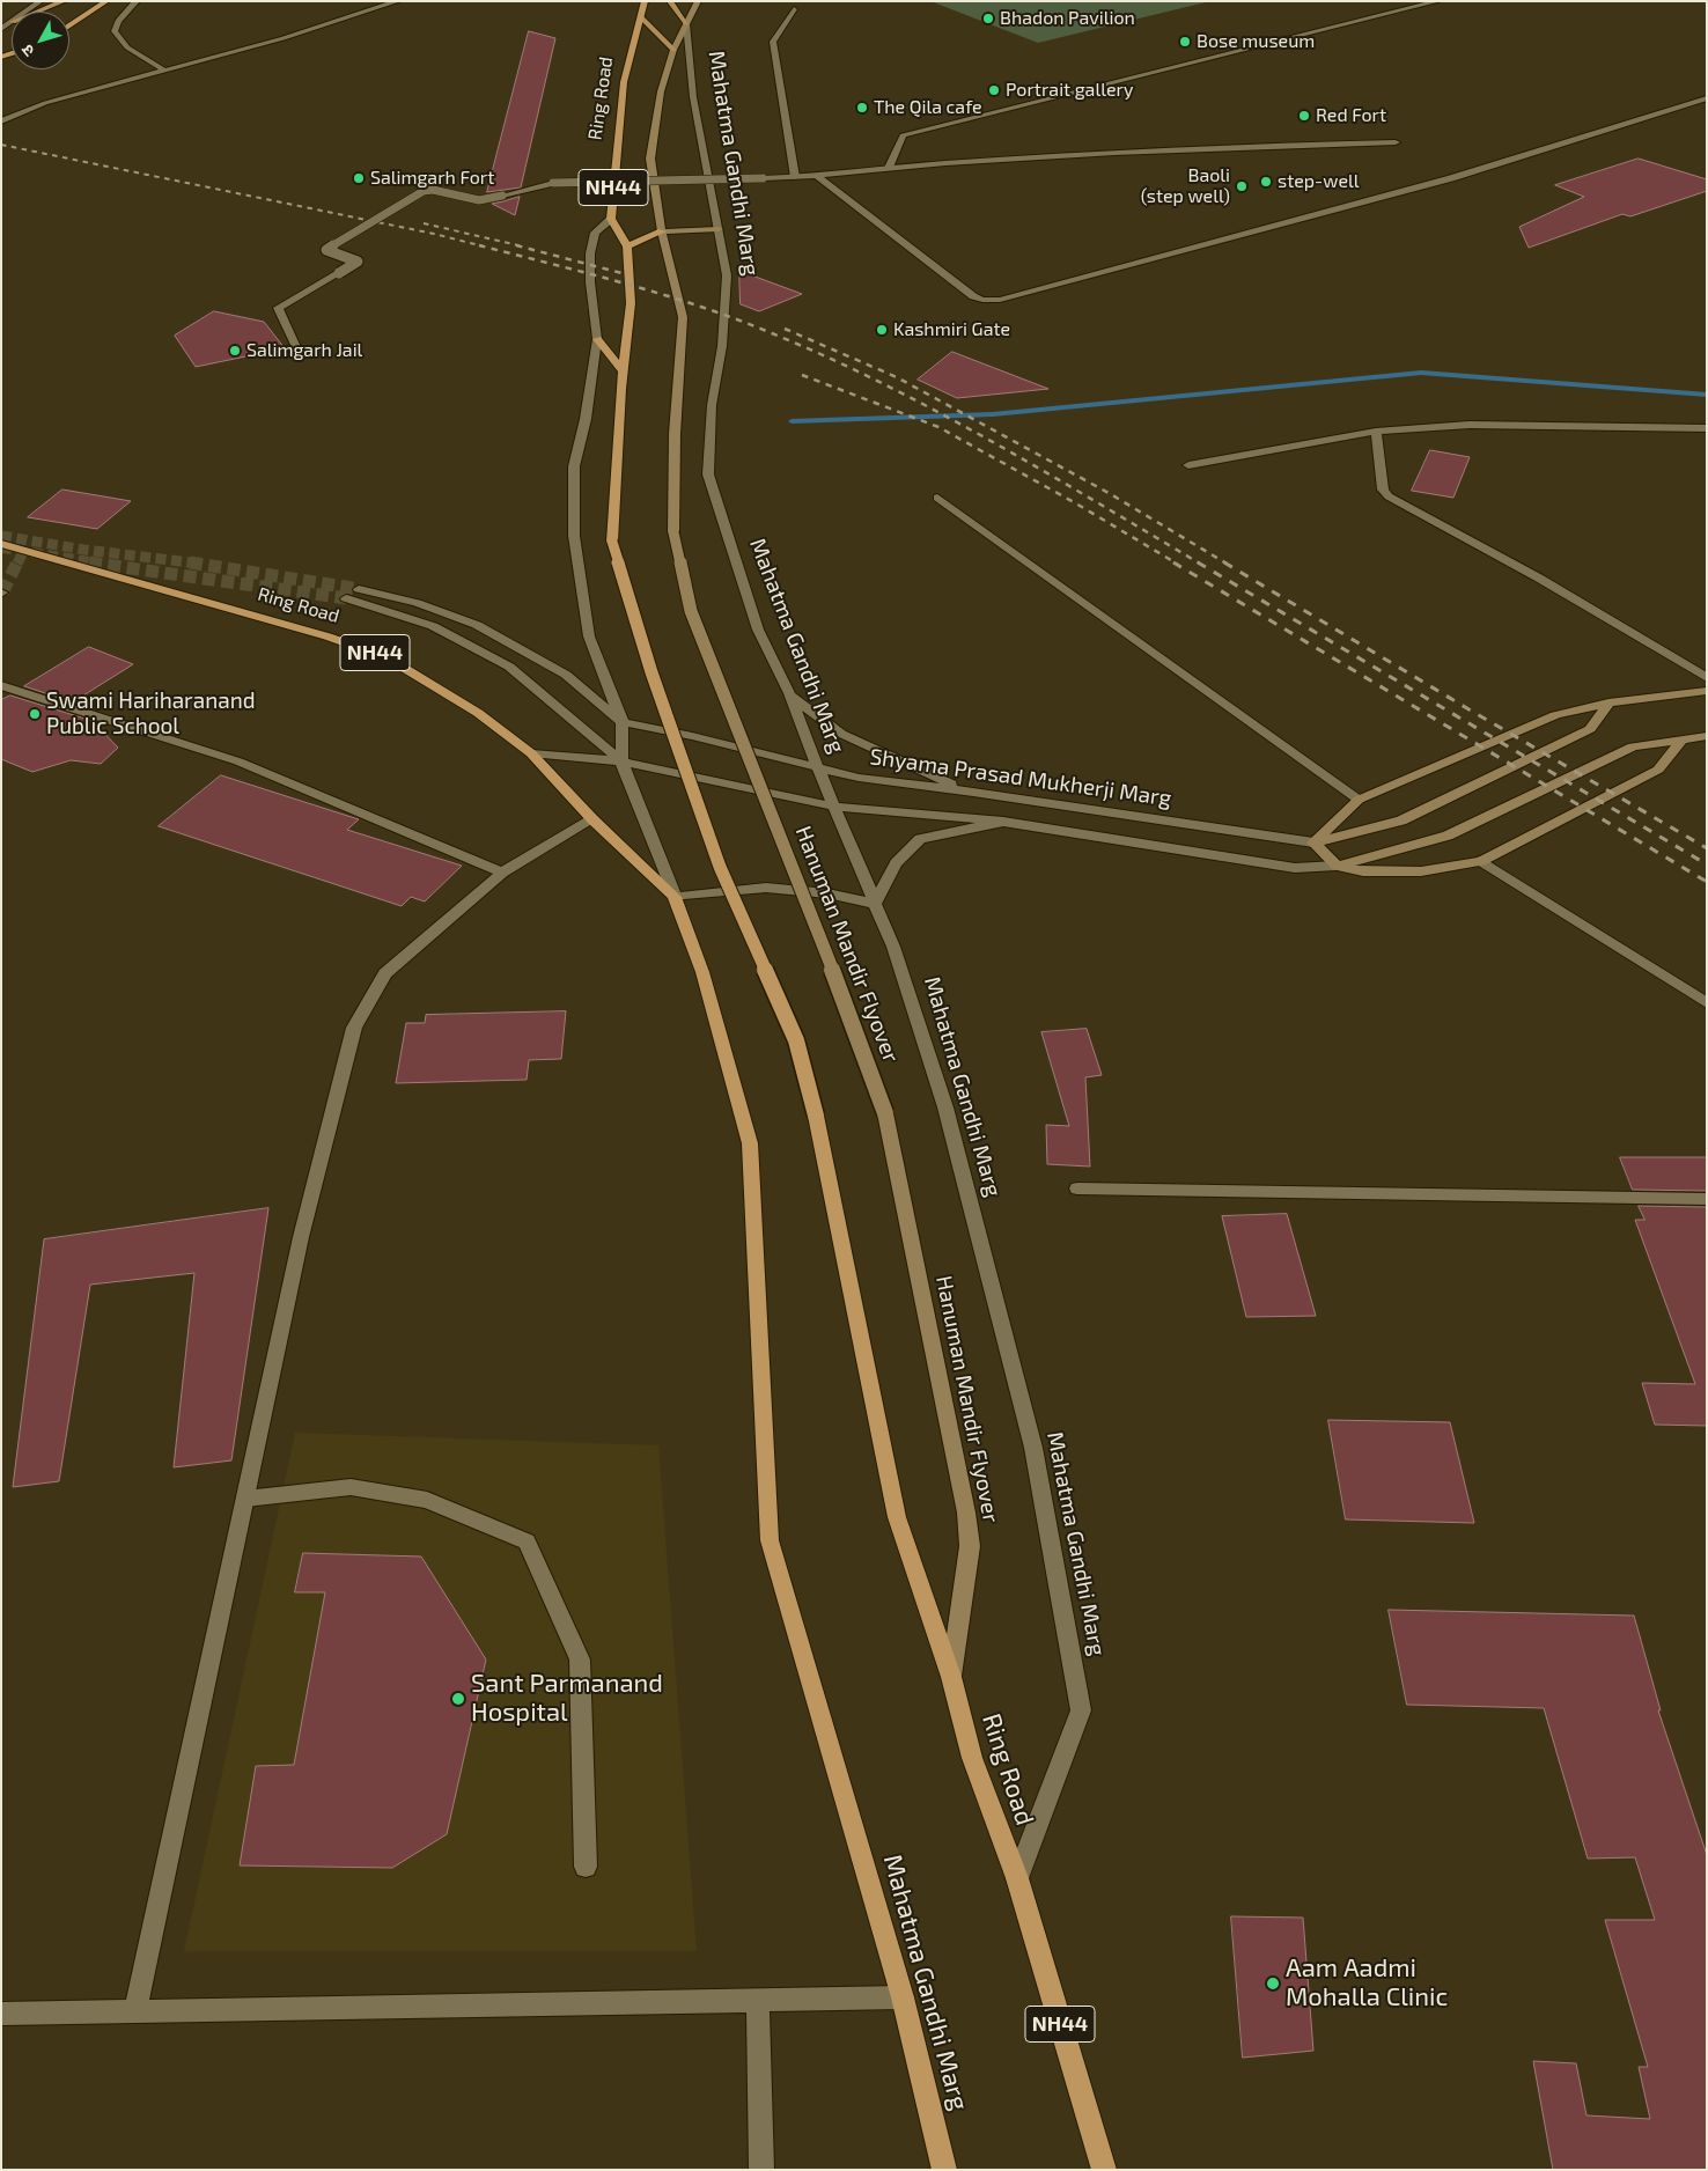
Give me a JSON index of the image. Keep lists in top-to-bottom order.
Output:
{
  "streets": {
    "highway": ["Ring Road", "Mahatma Gandhi Marg", "NH44"],
    "main road": ["Shyama Prasad Mukherji Marg", "Hanuman Mandir Flyover"]
  },
  "crossings": [
    ["Ring Road", "Mahatma Gandhi Marg"],
    ["Ring Road", "NH44"],
    ["Ring Road", "Hanuman Mandir Flyover"],
    ["Mahatma Gandhi Marg", "NH44"],
    ["Mahatma Gandhi Marg", "Shyama Prasad Mukherji Marg"],
    ["Mahatma Gandhi Marg", "Hanuman Mandir Flyover"]
  ],
  "places": [
    "Bhadon Pavilion",
    "Bose museum",
    "Portrait gallery",
    "The Qila cafe",
    "Red Fort",
    "Salimgarh Fort",
    "step-well",
    "Baoli (step well)",
    "Kashmiri Gate",
    "Salimgarh Jail",
    "Swami Hariharanand Public School",
    "Sant Parmanand Hospital",
    "Aam Aadmi Mohalla Clinic"
  ],
  "north": "bottom left"
}
